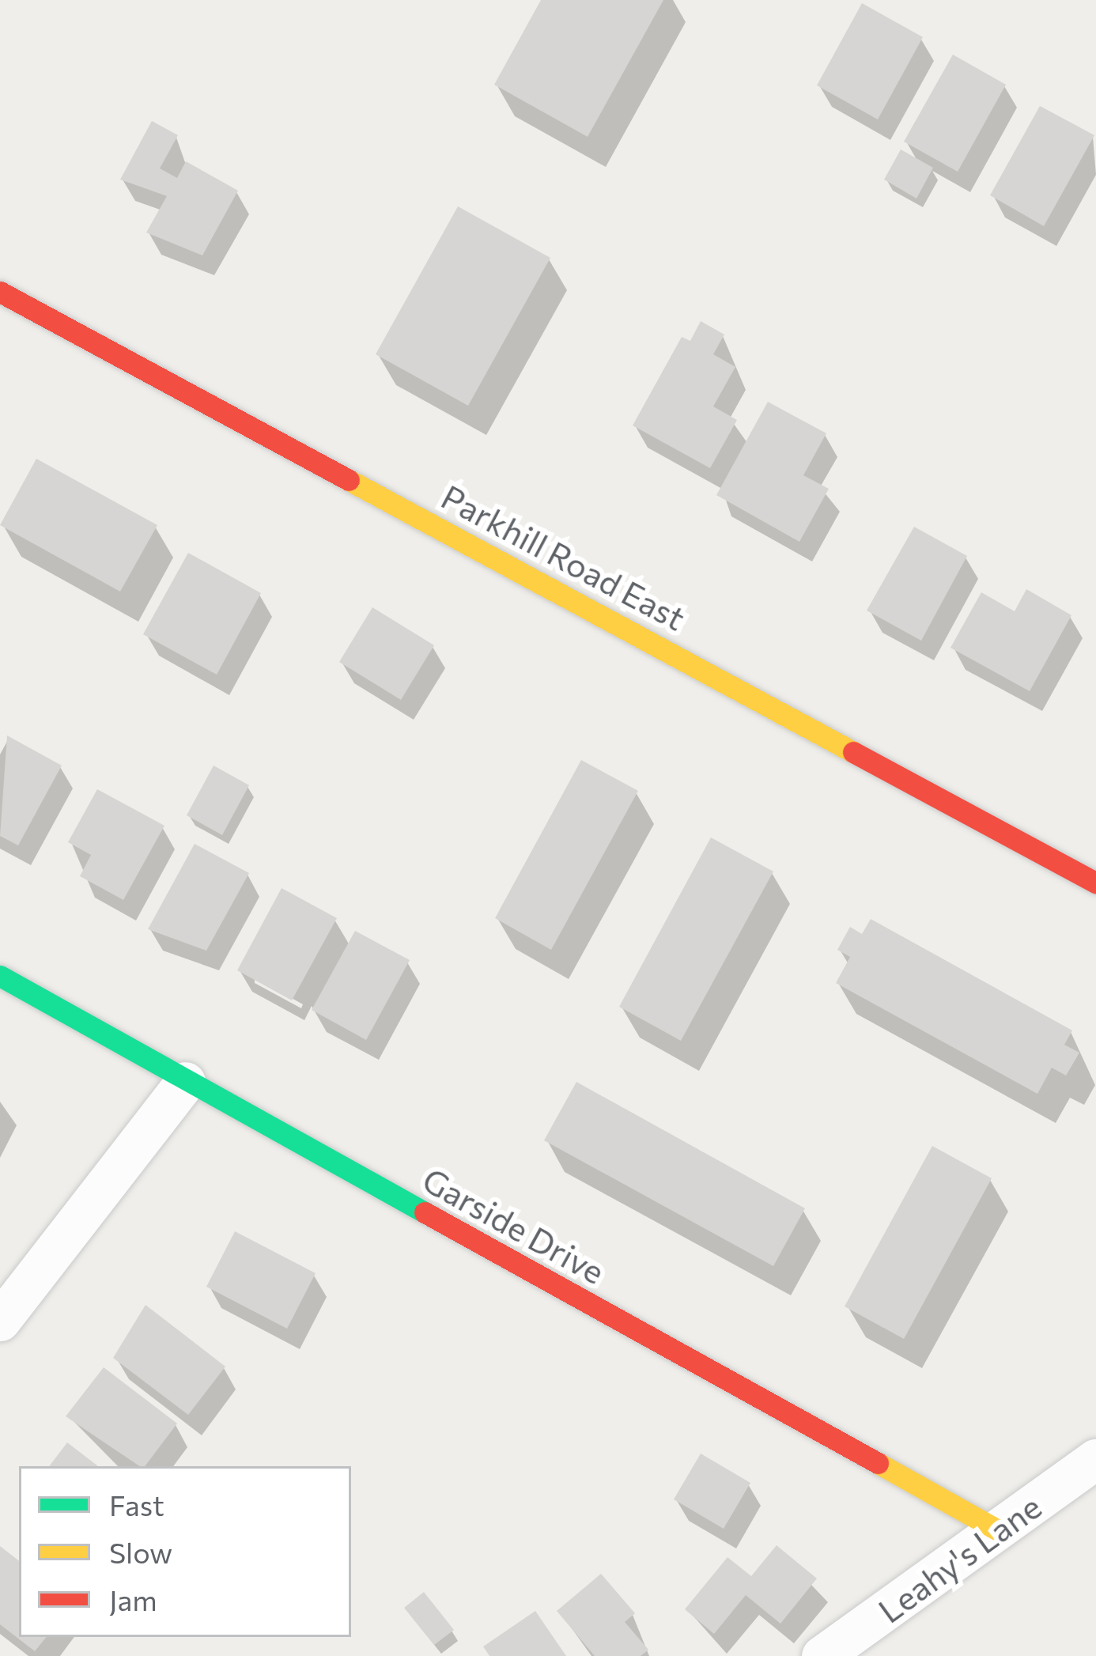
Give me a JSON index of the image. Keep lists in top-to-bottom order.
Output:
{
  "streets": {
    "main road": ["Parkhill Road East", "Garside Drive"],
    "street": ["Leahy's Lane"]
  },
  "crossings": [
    ["Garside Drive", "Leahy's Lane"]
  ],
  "legend": ["Fast", "Slow", "Jam"]
}
